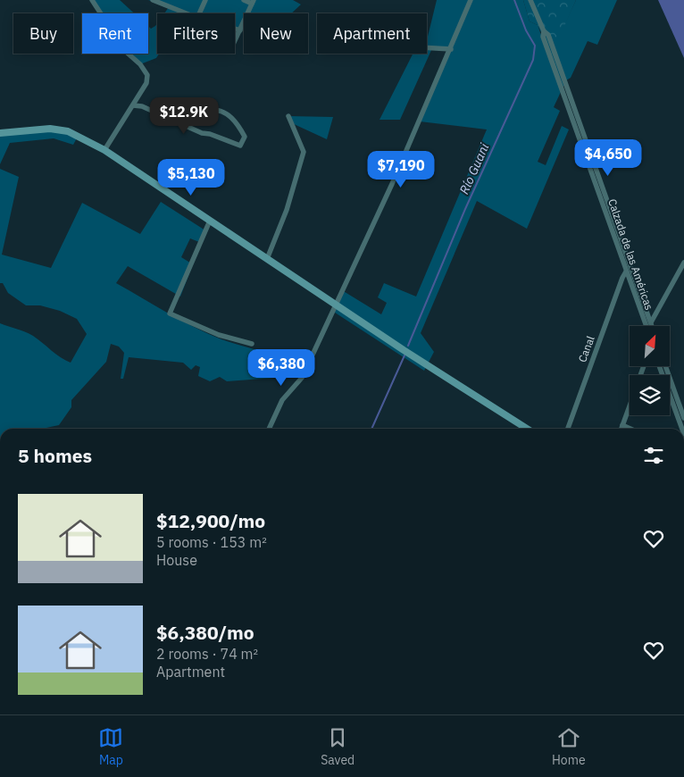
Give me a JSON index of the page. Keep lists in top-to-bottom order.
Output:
{
  "streets": {
    "street": ["Calzada de las Américas", "Canal"]
  },
  "crossings": [
    ["Calzada de las Américas", "Canal"]
  ],
  "water": ["Río Guani"],
  "north": "top right",
  "page": {
    "chip": [
      "Buy",
      "Rent",
      "Filters",
      "New",
      "Apartment"
    ],
    "price": [
      "$12.9K",
      "$4,650",
      "$7,190",
      "$5,130",
      "$6,380"
    ],
    "heading": "5 homes",
    "list": [
      {
        "name": "$12,900/mo",
        "note": "5 rooms · 153 m² · House"
      },
      {
        "name": "$6,380/mo",
        "note": "2 rooms · 74 m² · Apartment"
      }
    ],
    "tabs": ["Map", "Saved", "Home"]
  }
}
